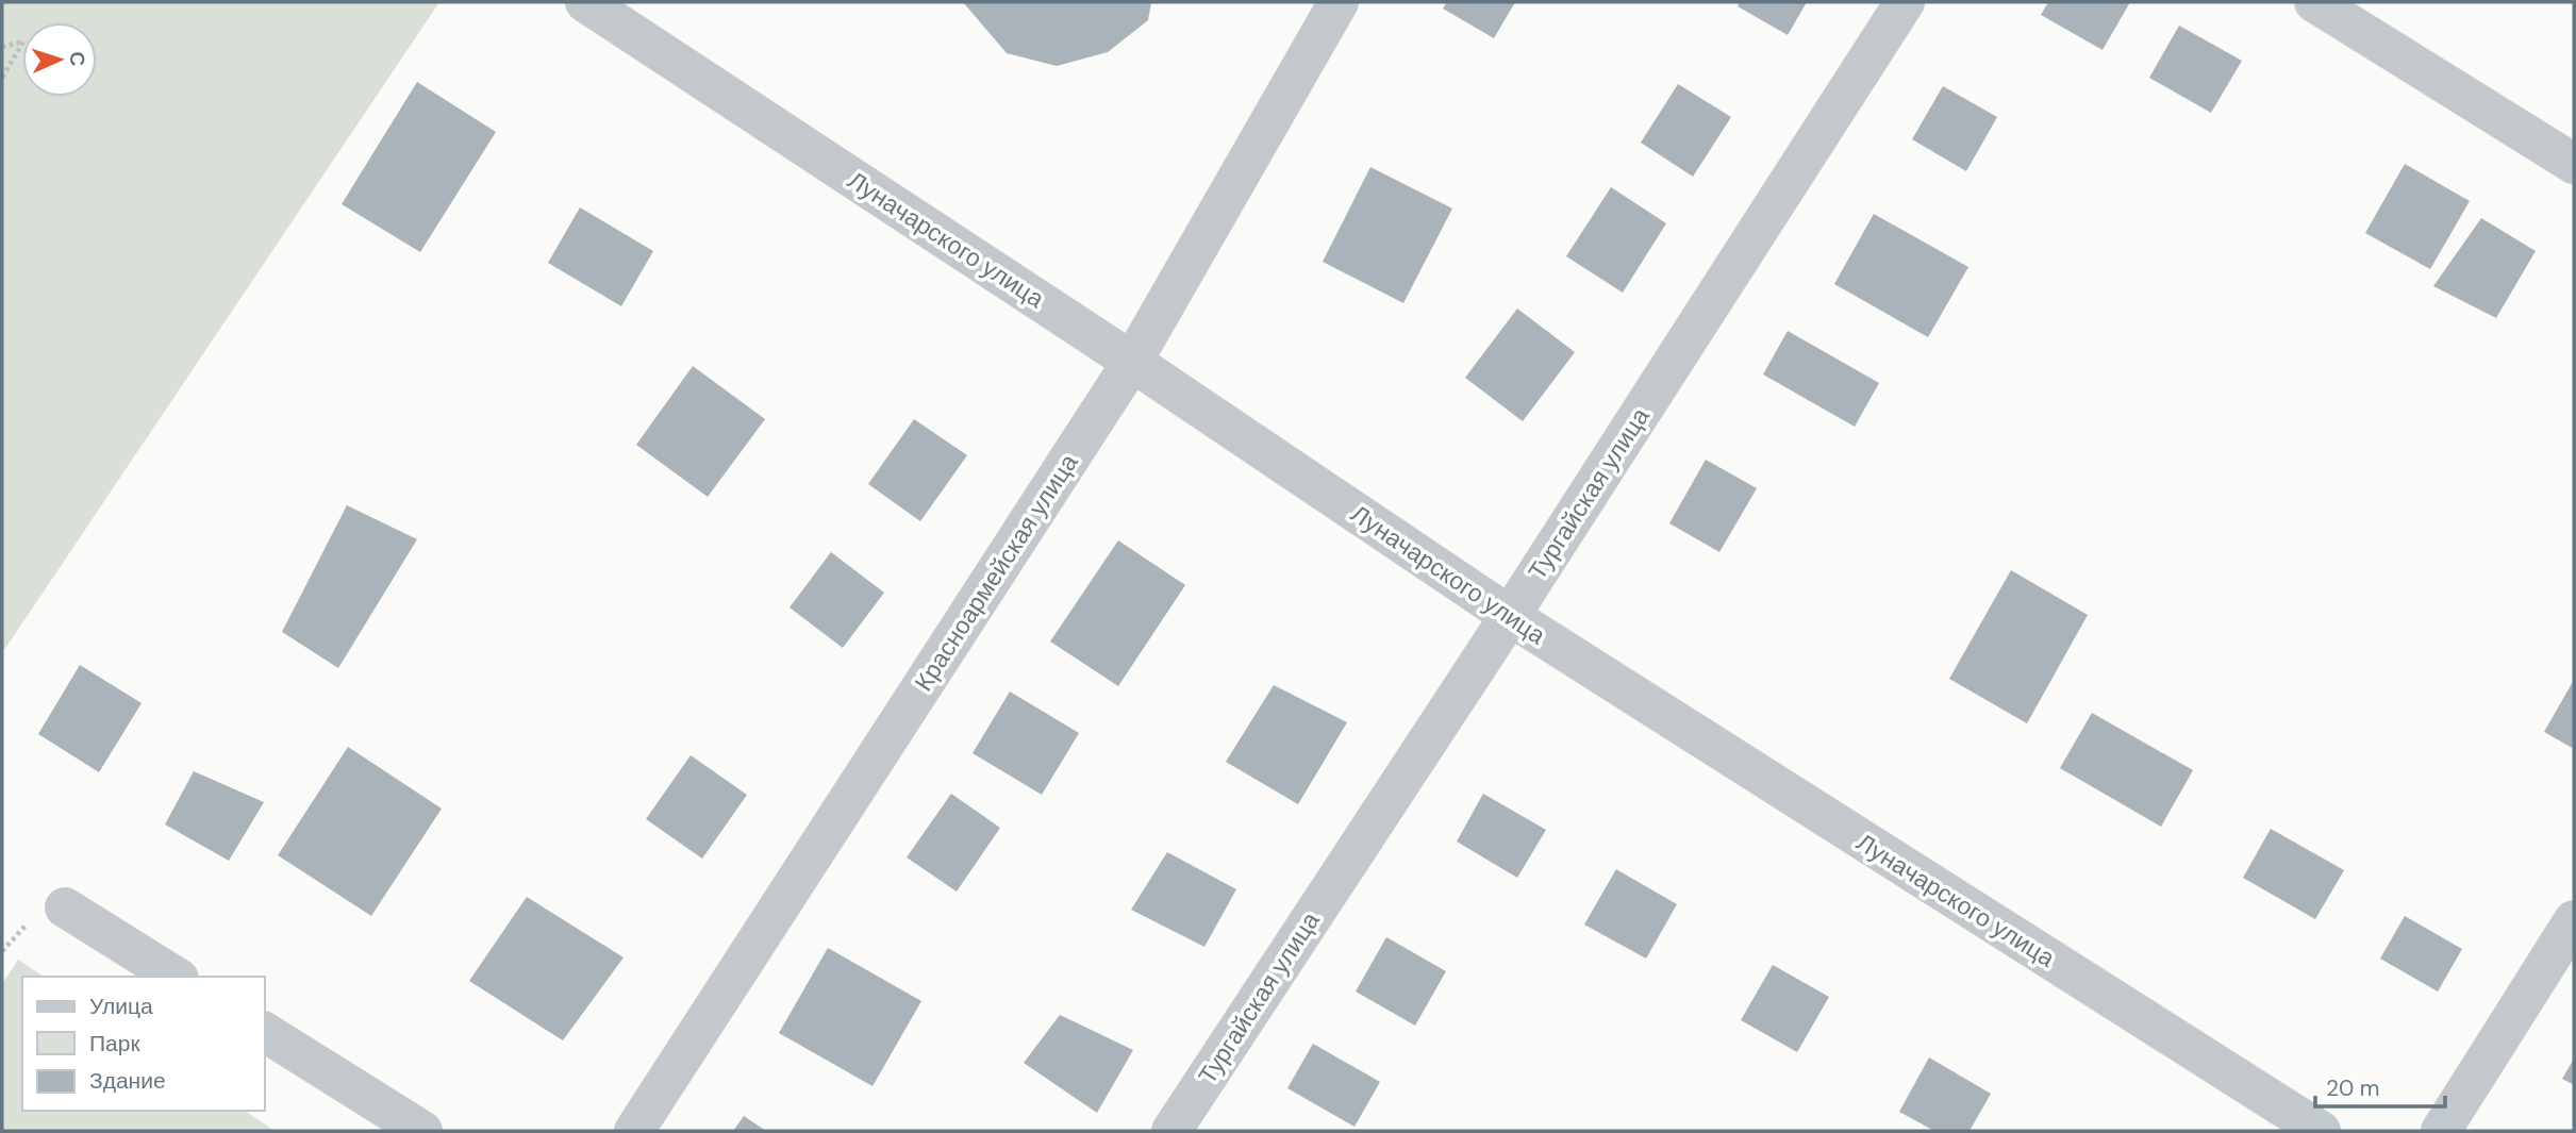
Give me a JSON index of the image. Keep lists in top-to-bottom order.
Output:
{
  "streets": {
    "street": ["Луначарского улица", "Тургайская улица", "Красноармейская улица"]
  },
  "crossings": [
    ["Луначарского улица", "Тургайская улица"],
    ["Луначарского улица", "Красноармейская улица"]
  ],
  "legend": ["Улица", "Парк", "Здание"],
  "scale_bar": "20 m",
  "north": "right"
}
